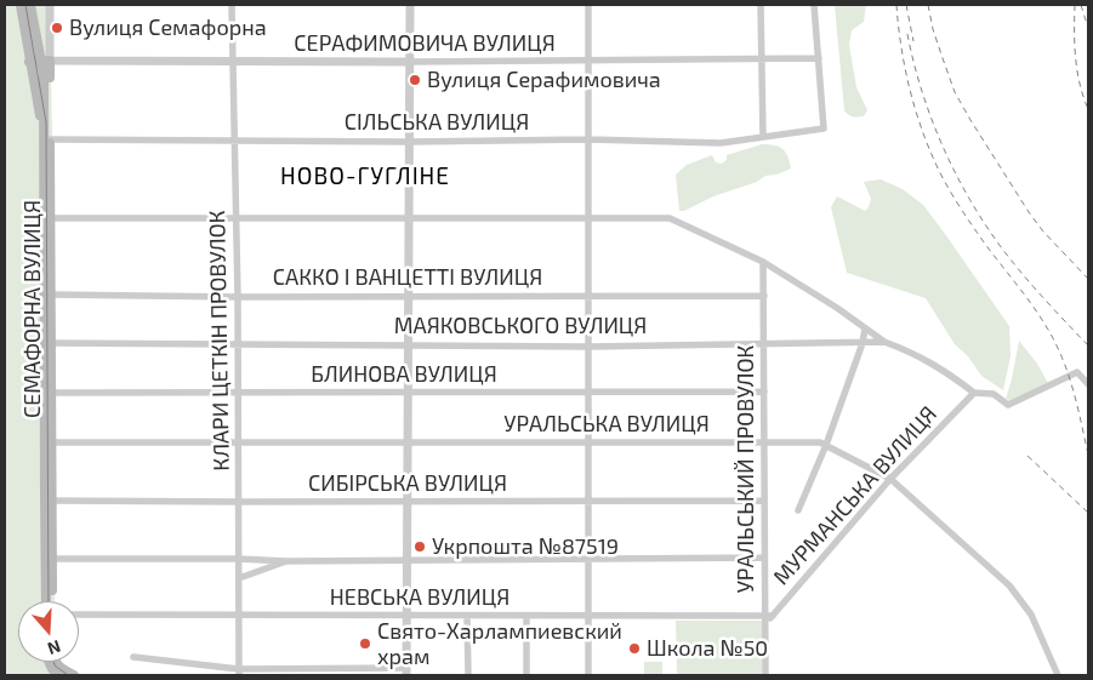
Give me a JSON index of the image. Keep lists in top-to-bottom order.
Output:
{
  "streets": {
    "main road": ["СЕРАФИМОВИЧА ВУЛИЦЯ", "СЕМАФОРНА ВУЛИЦЯ"],
    "street": [
      "СІЛЬСЬКА ВУЛИЦЯ",
      "САККО І ВАНЦЕТТІ ВУЛИЦЯ",
      "МАЯКОВСЬКОГО ВУЛИЦЯ",
      "КЛАРИ ЦЕТКІН ПРОВУЛОК",
      "БЛИНОВА ВУЛИЦЯ",
      "УРАЛЬСЬКА ВУЛИЦЯ",
      "УРАЛЬСЬКИЙ ПРОВУЛОК",
      "СИБІРСЬКА ВУЛИЦЯ",
      "МУРМАНСЬКА ВУЛИЦЯ",
      "НЕВСЬКА ВУЛИЦЯ"
    ]
  },
  "crossings": [
    ["СЕРАФИМОВИЧА ВУЛИЦЯ", "СІЛЬСЬКА ВУЛИЦЯ"],
    ["СЕРАФИМОВИЧА ВУЛИЦЯ", "СЕМАФОРНА ВУЛИЦЯ"],
    ["СЕРАФИМОВИЧА ВУЛИЦЯ", "КЛАРИ ЦЕТКІН ПРОВУЛОК"],
    ["СІЛЬСЬКА ВУЛИЦЯ", "СЕМАФОРНА ВУЛИЦЯ"],
    ["СІЛЬСЬКА ВУЛИЦЯ", "КЛАРИ ЦЕТКІН ПРОВУЛОК"],
    ["САККО І ВАНЦЕТТІ ВУЛИЦЯ", "СЕМАФОРНА ВУЛИЦЯ"],
    ["САККО І ВАНЦЕТТІ ВУЛИЦЯ", "КЛАРИ ЦЕТКІН ПРОВУЛОК"],
    ["САККО І ВАНЦЕТТІ ВУЛИЦЯ", "УРАЛЬСЬКИЙ ПРОВУЛОК"],
    ["СЕМАФОРНА ВУЛИЦЯ", "МАЯКОВСЬКОГО ВУЛИЦЯ"],
    ["СЕМАФОРНА ВУЛИЦЯ", "БЛИНОВА ВУЛИЦЯ"],
    ["СЕМАФОРНА ВУЛИЦЯ", "УРАЛЬСЬКА ВУЛИЦЯ"],
    ["СЕМАФОРНА ВУЛИЦЯ", "СИБІРСЬКА ВУЛИЦЯ"],
    ["МАЯКОВСЬКОГО ВУЛИЦЯ", "КЛАРИ ЦЕТКІН ПРОВУЛОК"],
    ["МАЯКОВСЬКОГО ВУЛИЦЯ", "УРАЛЬСЬКИЙ ПРОВУЛОК"],
    ["МАЯКОВСЬКОГО ВУЛИЦЯ", "МУРМАНСЬКА ВУЛИЦЯ"],
    ["КЛАРИ ЦЕТКІН ПРОВУЛОК", "БЛИНОВА ВУЛИЦЯ"],
    ["КЛАРИ ЦЕТКІН ПРОВУЛОК", "УРАЛЬСЬКА ВУЛИЦЯ"],
    ["КЛАРИ ЦЕТКІН ПРОВУЛОК", "СИБІРСЬКА ВУЛИЦЯ"],
    ["КЛАРИ ЦЕТКІН ПРОВУЛОК", "НЕВСЬКА ВУЛИЦЯ"],
    ["БЛИНОВА ВУЛИЦЯ", "УРАЛЬСЬКИЙ ПРОВУЛОК"],
    ["УРАЛЬСЬКА ВУЛИЦЯ", "УРАЛЬСЬКИЙ ПРОВУЛОК"],
    ["УРАЛЬСЬКА ВУЛИЦЯ", "МУРМАНСЬКА ВУЛИЦЯ"],
    ["УРАЛЬСЬКИЙ ПРОВУЛОК", "СИБІРСЬКА ВУЛИЦЯ"],
    ["УРАЛЬСЬКИЙ ПРОВУЛОК", "МУРМАНСЬКА ВУЛИЦЯ"],
    ["УРАЛЬСЬКИЙ ПРОВУЛОК", "НЕВСЬКА ВУЛИЦЯ"],
    ["МУРМАНСЬКА ВУЛИЦЯ", "НЕВСЬКА ВУЛИЦЯ"]
  ],
  "districts": ["НОВО-ГУГЛІНЕ"],
  "places": [
    "Вулиця Семафорна",
    "Вулиця Серафимовича",
    "Укрпошта №87519",
    "Свято-Харлампиевский храм",
    "Школа №50"
  ],
  "north": "bottom"
}
